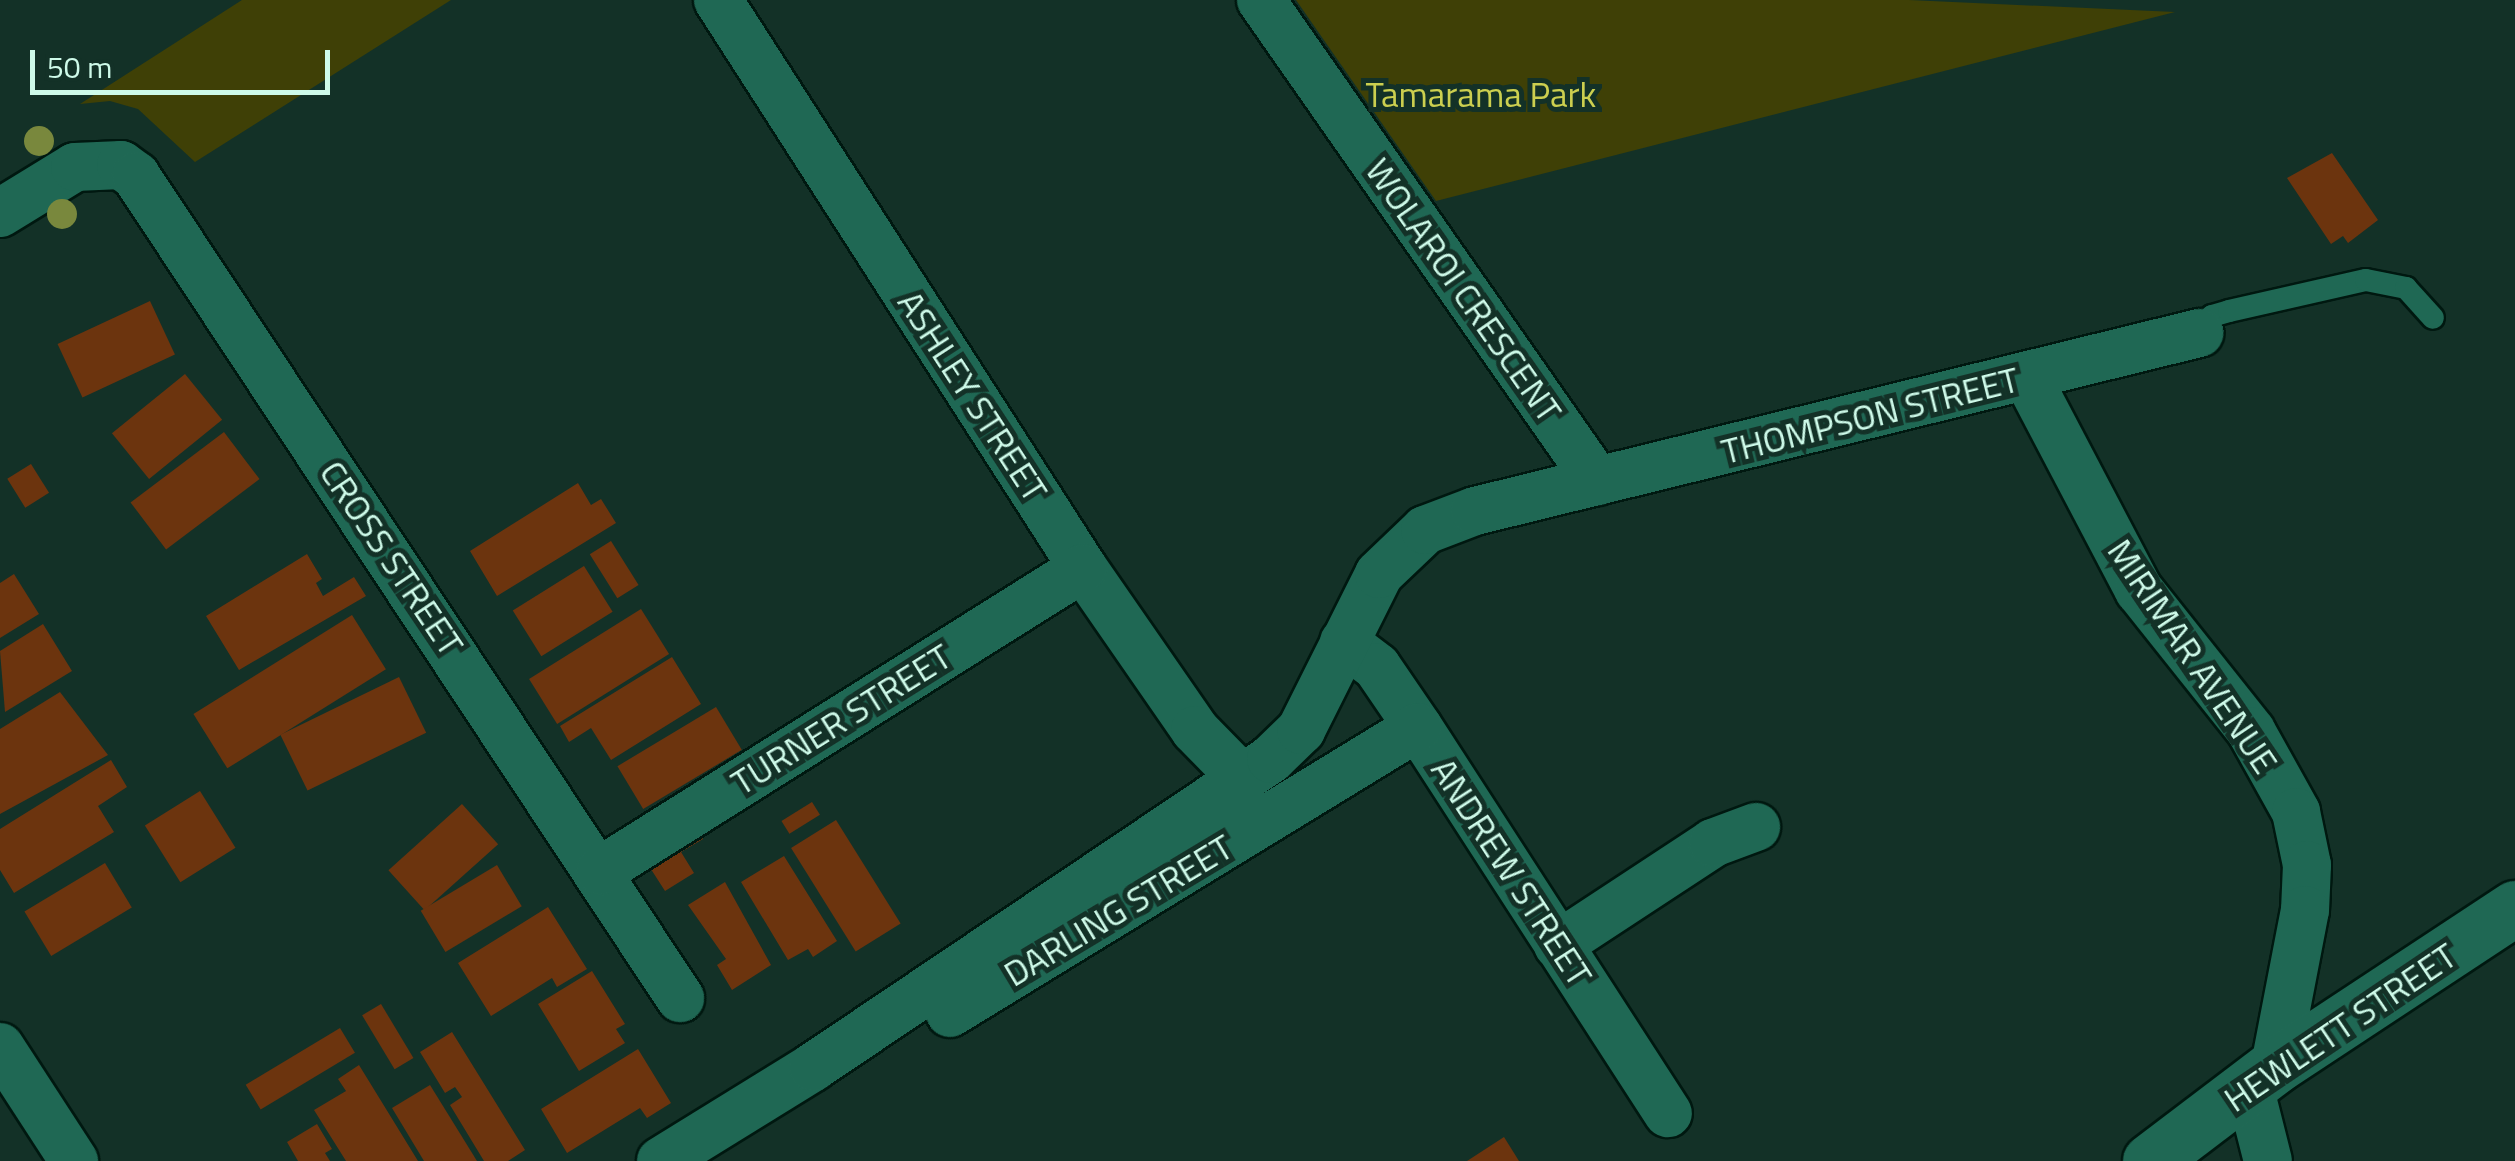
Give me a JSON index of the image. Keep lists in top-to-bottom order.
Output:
{
  "streets": {
    "street": [
      "WOLAROI CRESCENT",
      "ASHLEY STREET",
      "THOMPSON STREET",
      "CROSS STREET",
      "MIRIMAR AVENUE",
      "TURNER STREET",
      "ANDREW STREET",
      "DARLING STREET",
      "HEWLETT STREET"
    ]
  },
  "crossings": [
    ["WOLAROI CRESCENT", "THOMPSON STREET"],
    ["ASHLEY STREET", "TURNER STREET"],
    ["ASHLEY STREET", "DARLING STREET"],
    ["THOMPSON STREET", "MIRIMAR AVENUE"],
    ["THOMPSON STREET", "ANDREW STREET"],
    ["THOMPSON STREET", "DARLING STREET"],
    ["CROSS STREET", "TURNER STREET"],
    ["MIRIMAR AVENUE", "HEWLETT STREET"],
    ["ANDREW STREET", "DARLING STREET"]
  ],
  "parks": ["Tamarama Park"],
  "scale_bar": "50 m"
}
